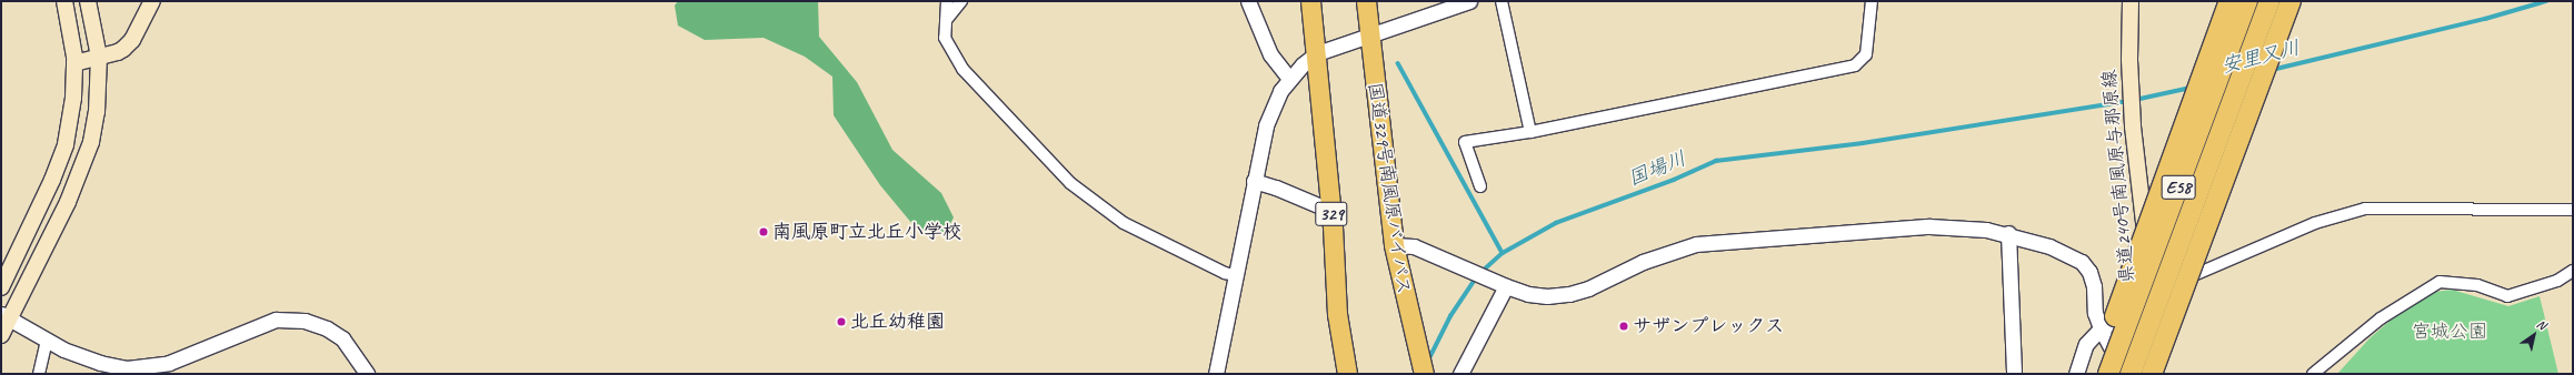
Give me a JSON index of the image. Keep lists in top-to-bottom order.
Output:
{
  "streets": {
    "highway": ["E58", "国道329号南風原バイパス", "329"],
    "main road": ["県道240号南風原与那原線"]
  },
  "water": ["安里又川", "国場川"],
  "parks": ["宮城公園"],
  "places": ["南風原町立北丘小学校", "北丘幼稚園", "サザンプレックス"],
  "north": "top right"
}
